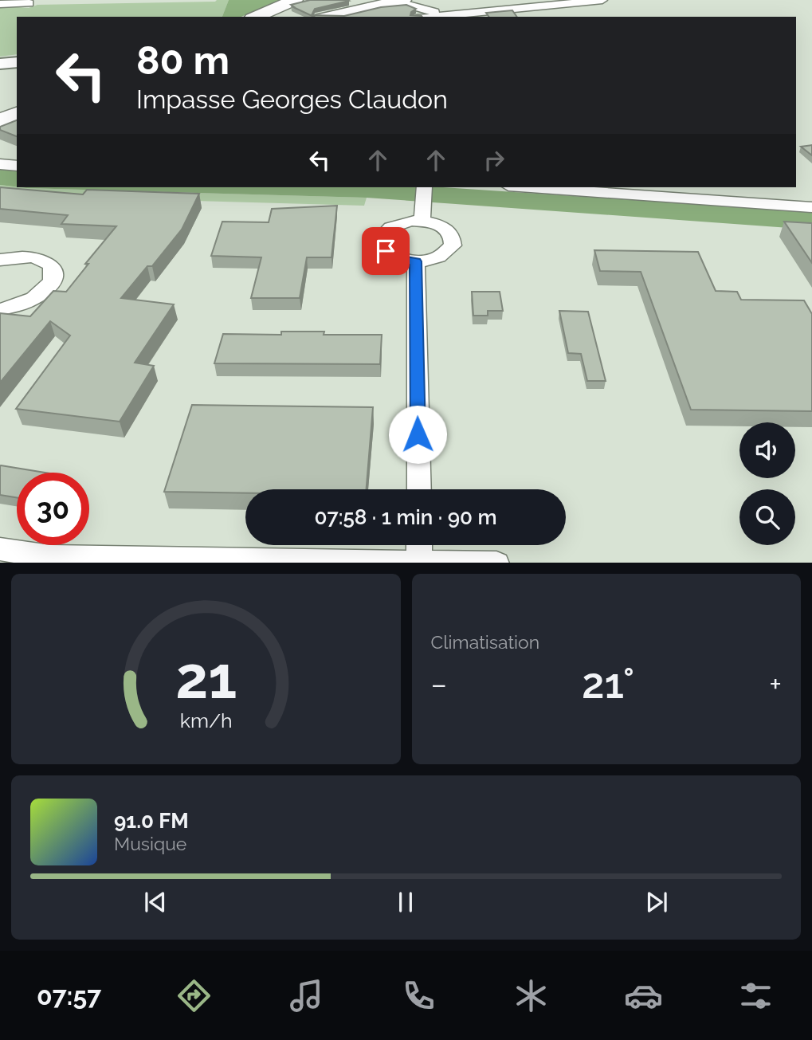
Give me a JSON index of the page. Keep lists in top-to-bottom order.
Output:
{
  "page": {
    "turn": ["80 m", "Impasse Georges Claudon"],
    "limit": "30",
    "trip": "07:58 · 1 min · 90 m",
    "tile": "Climatisation",
    "heat": ["−", "21°", "+"],
    "song": ["91.0 FM", "Musique"],
    "tabs": "07:57",
    "gauge": ["21", "km/h"]
  }
}
